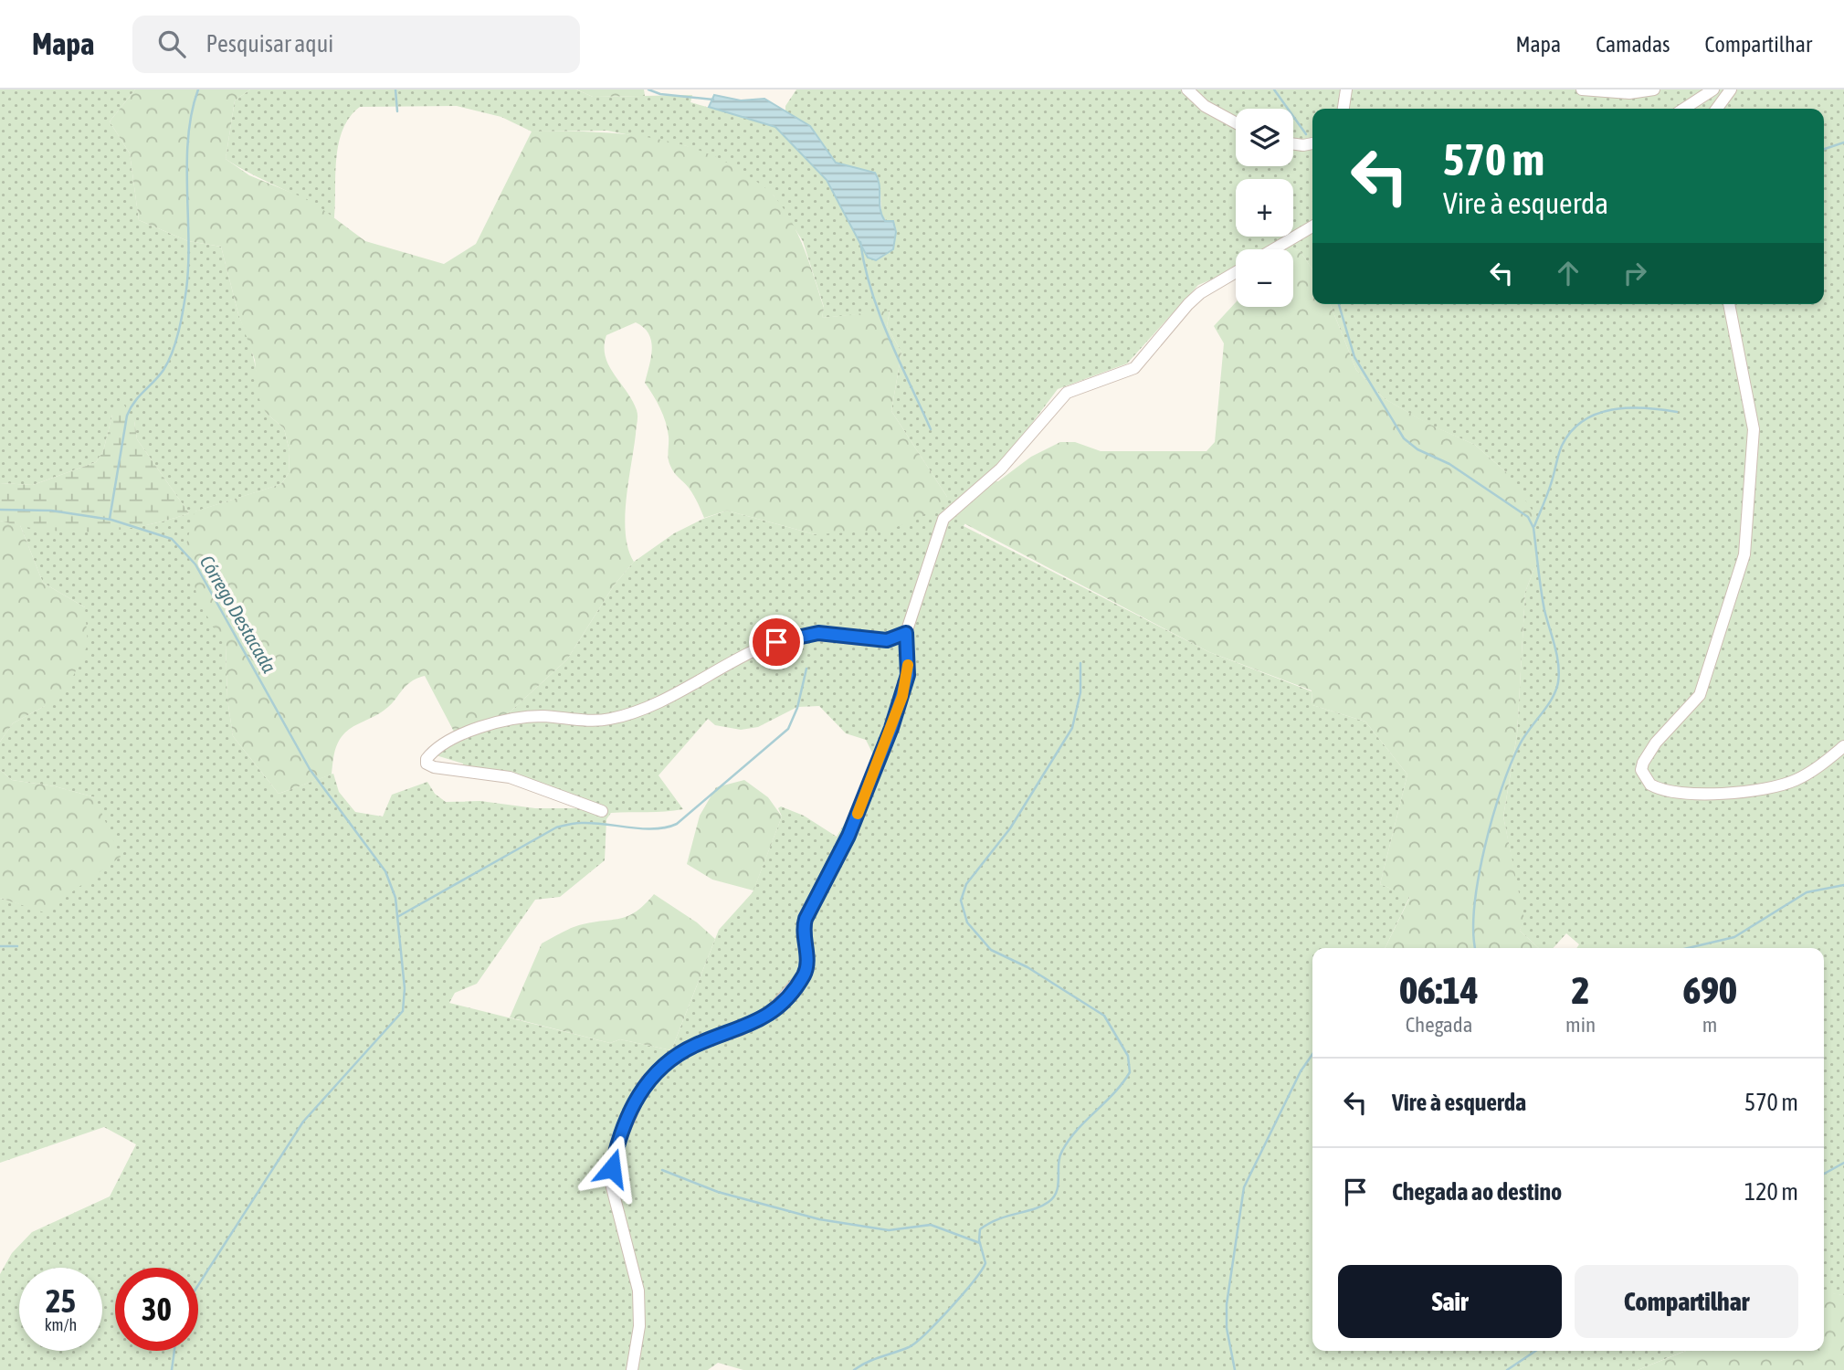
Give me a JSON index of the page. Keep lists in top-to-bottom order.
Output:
{
  "water": ["Córrego Destacada"],
  "page": {
    "header": "Mapa",
    "search": "Pesquisar aqui",
    "nav": ["Mapa", "Camadas", "Compartilhar"],
    "map_buttons": ["+", "−"],
    "turn": ["570 m", "Vire à esquerda"],
    "eta": [
      "06:14",
      "Chegada",
      "2",
      "min",
      "690",
      "m"
    ],
    "list": [
      {
        "name": "Vire à esquerda",
        "value": "570 m"
      },
      {
        "name": "Chegada ao destino",
        "value": "120 m"
      }
    ],
    "buttons": ["Sair", "Compartilhar"],
    "speed": "25 km/h",
    "limit": "30"
  }
}
